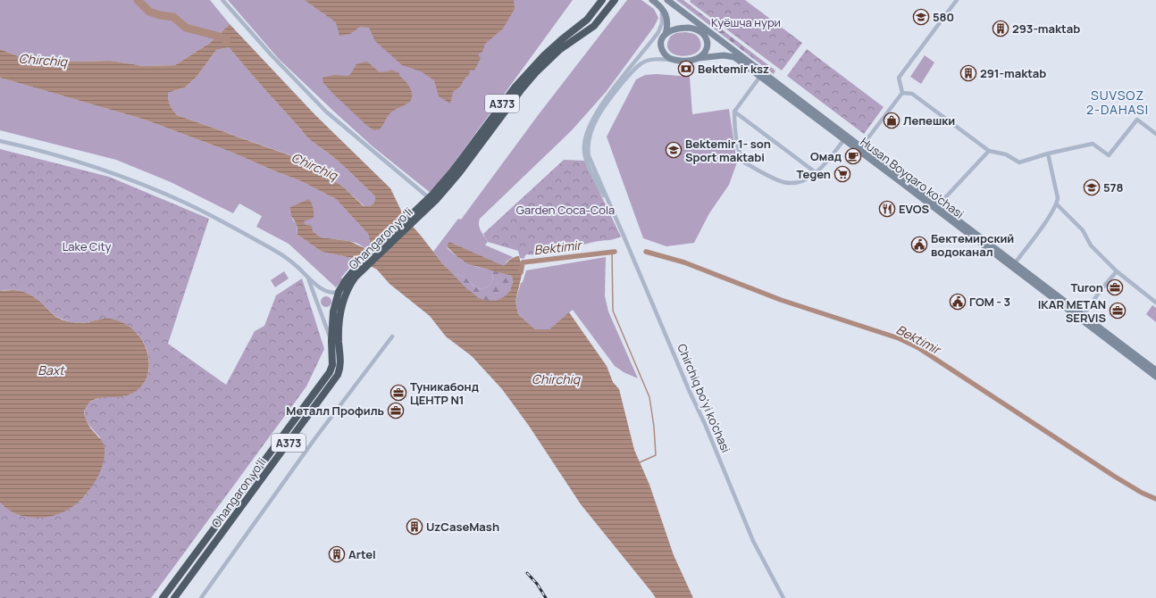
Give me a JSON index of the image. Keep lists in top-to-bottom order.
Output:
{
  "streets": {
    "highway": ["A373", "Ohangaron yoʻli"],
    "main road": ["Husan Boyqaro ko'chasi"],
    "street": ["Chirchiq bo'yi ko'chasi"]
  },
  "crossings": [
    ["Husan Boyqaro ko'chasi", "Chirchiq bo'yi ko'chasi"]
  ],
  "districts": ["SUVSOZ 2-DAHASI"],
  "water": ["Chirchiq", "Bektimir", "Baхt"],
  "parks": ["Куёшча нури", "Garden Coca-Cola", "Lake City"],
  "places": {
    "school or university": ["580", "Bektemir 1- son Sport maktabi", "578"],
    "building": [
      "293-maktab",
      "291-maktab",
      "UzCaseMash",
      "Artel"
    ],
    "bank": ["Bektemir ksz"],
    "shop": ["Лепешки"],
    "cafe": ["Омад"],
    "supermarket": ["Tegen"],
    "restaurant": ["EVOS"],
    "public building": ["Бектемирский водоканал", "ГОМ - 3"],
    "office": [
      "Turon",
      "IKAR METAN SERVIS",
      "Туникабонд ЦЕНТР N1",
      "Металл Профиль"
    ]
  }
}
